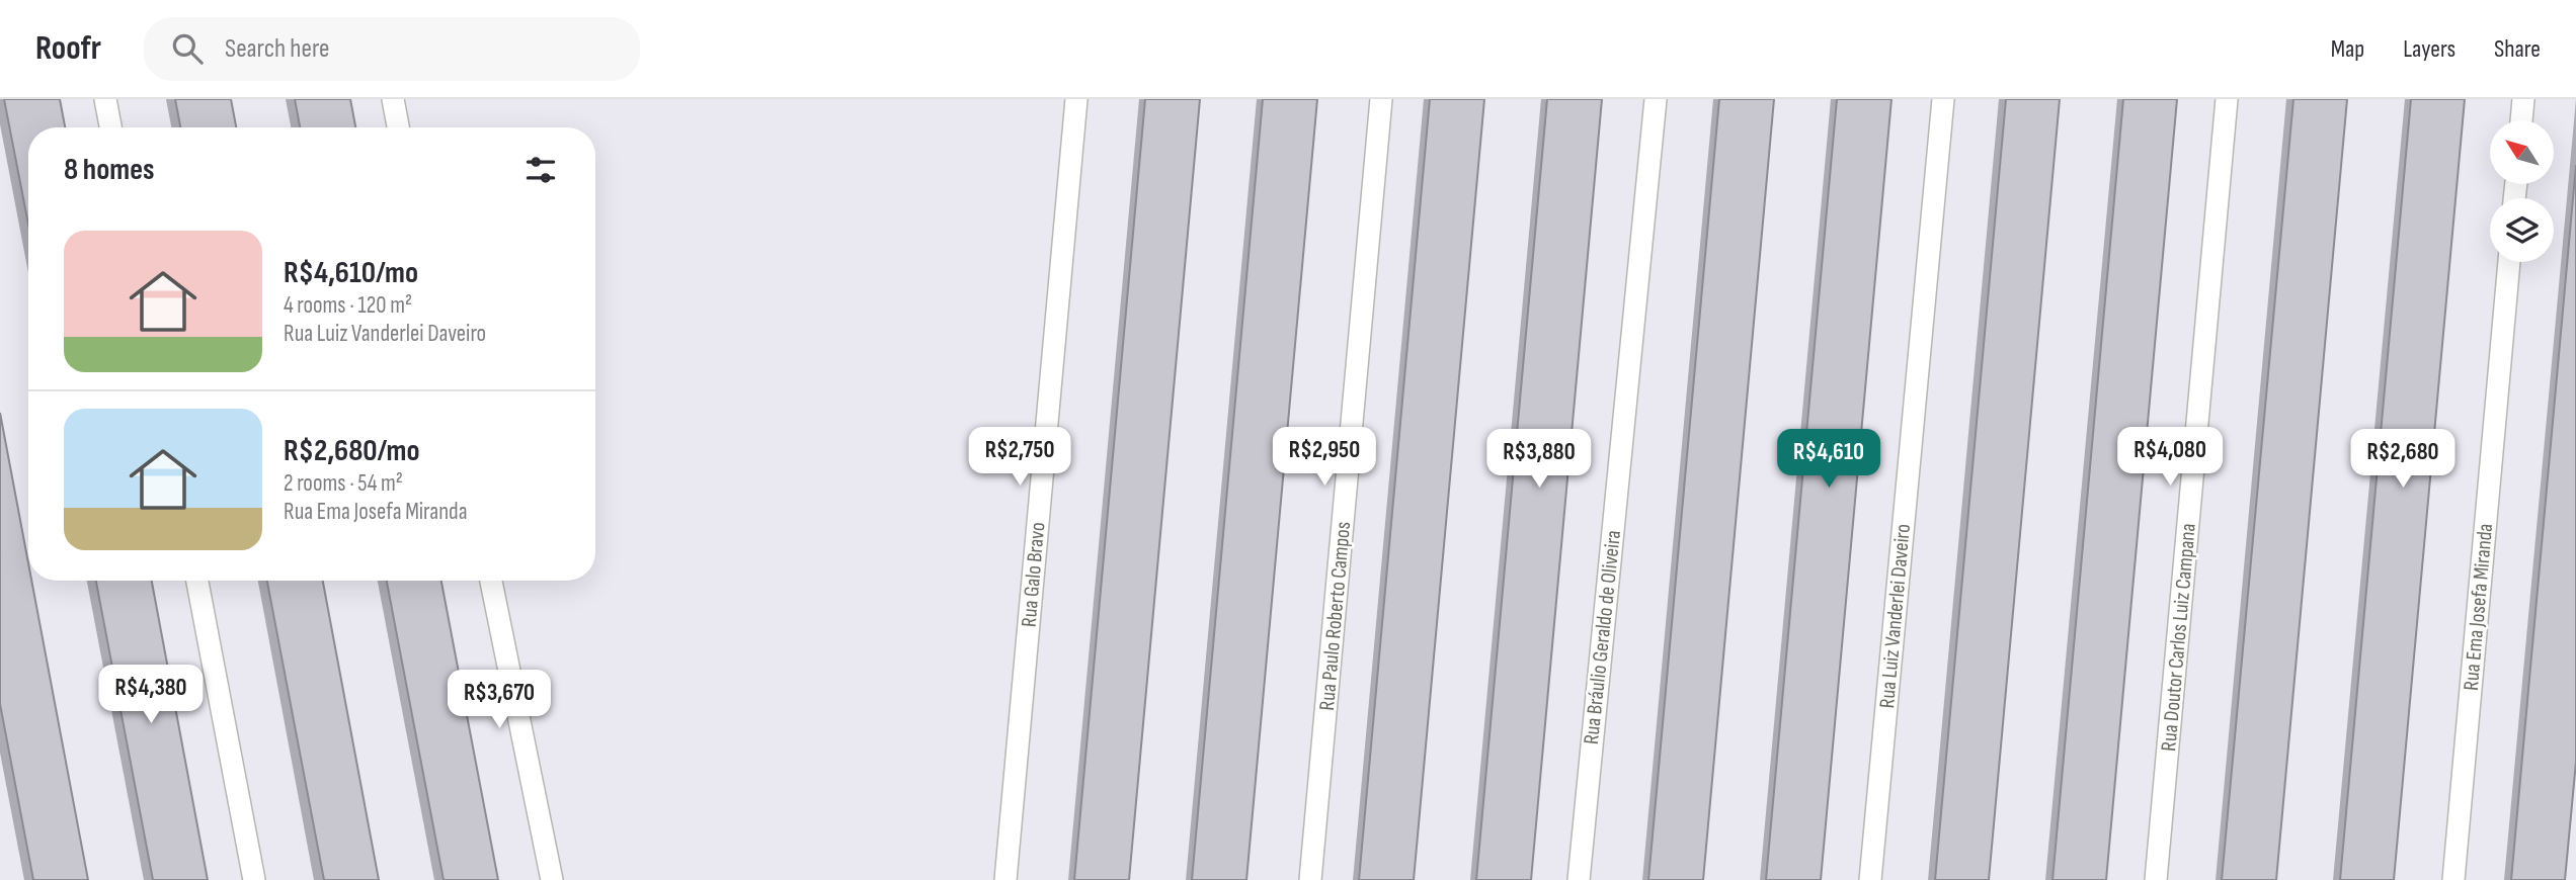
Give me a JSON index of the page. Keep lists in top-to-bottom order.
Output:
{
  "streets": {
    "street": [
      "Rua Galo Bravo",
      "Rua Ema Josefa Miranda",
      "Rua Paulo Roberto Campos",
      "Rua Luiz Vanderlei Daveiro",
      "Rua Bráulio Geraldo de Oliveira",
      "Rua Doutor Carlos Luiz Campana"
    ]
  },
  "north": "top left",
  "page": {
    "header": "Roofr",
    "search": "Search here",
    "nav": ["Map", "Layers", "Share"],
    "heading": "8 homes",
    "list": [
      {
        "name": "R$4,610/mo",
        "note": "4 rooms · 120 m² · Rua Luiz Vanderlei Daveiro"
      },
      {
        "name": "R$2,680/mo",
        "note": "2 rooms · 54 m² · Rua Ema Josefa Miranda"
      }
    ],
    "price": [
      "R$2,750",
      "R$2,950",
      "R$4,080",
      "R$3,880",
      "R$4,610",
      "R$2,680",
      "R$4,380",
      "R$3,670"
    ]
  }
}
